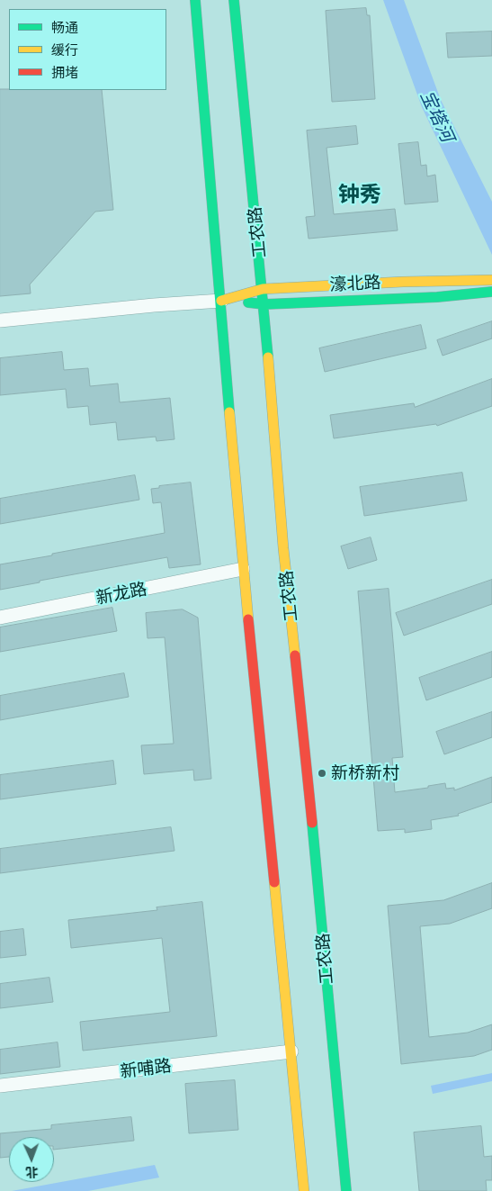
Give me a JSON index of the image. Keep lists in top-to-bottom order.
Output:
{
  "streets": {
    "main road": ["工农路", "濠北路"],
    "street": ["新龙路", "新哺路"]
  },
  "crossings": [
    ["工农路", "濠北路"]
  ],
  "districts": ["钟秀"],
  "water": ["宝塔河"],
  "places": ["新桥新村"],
  "legend": ["畅通", "缓行", "拥堵"],
  "north": "bottom"
}
